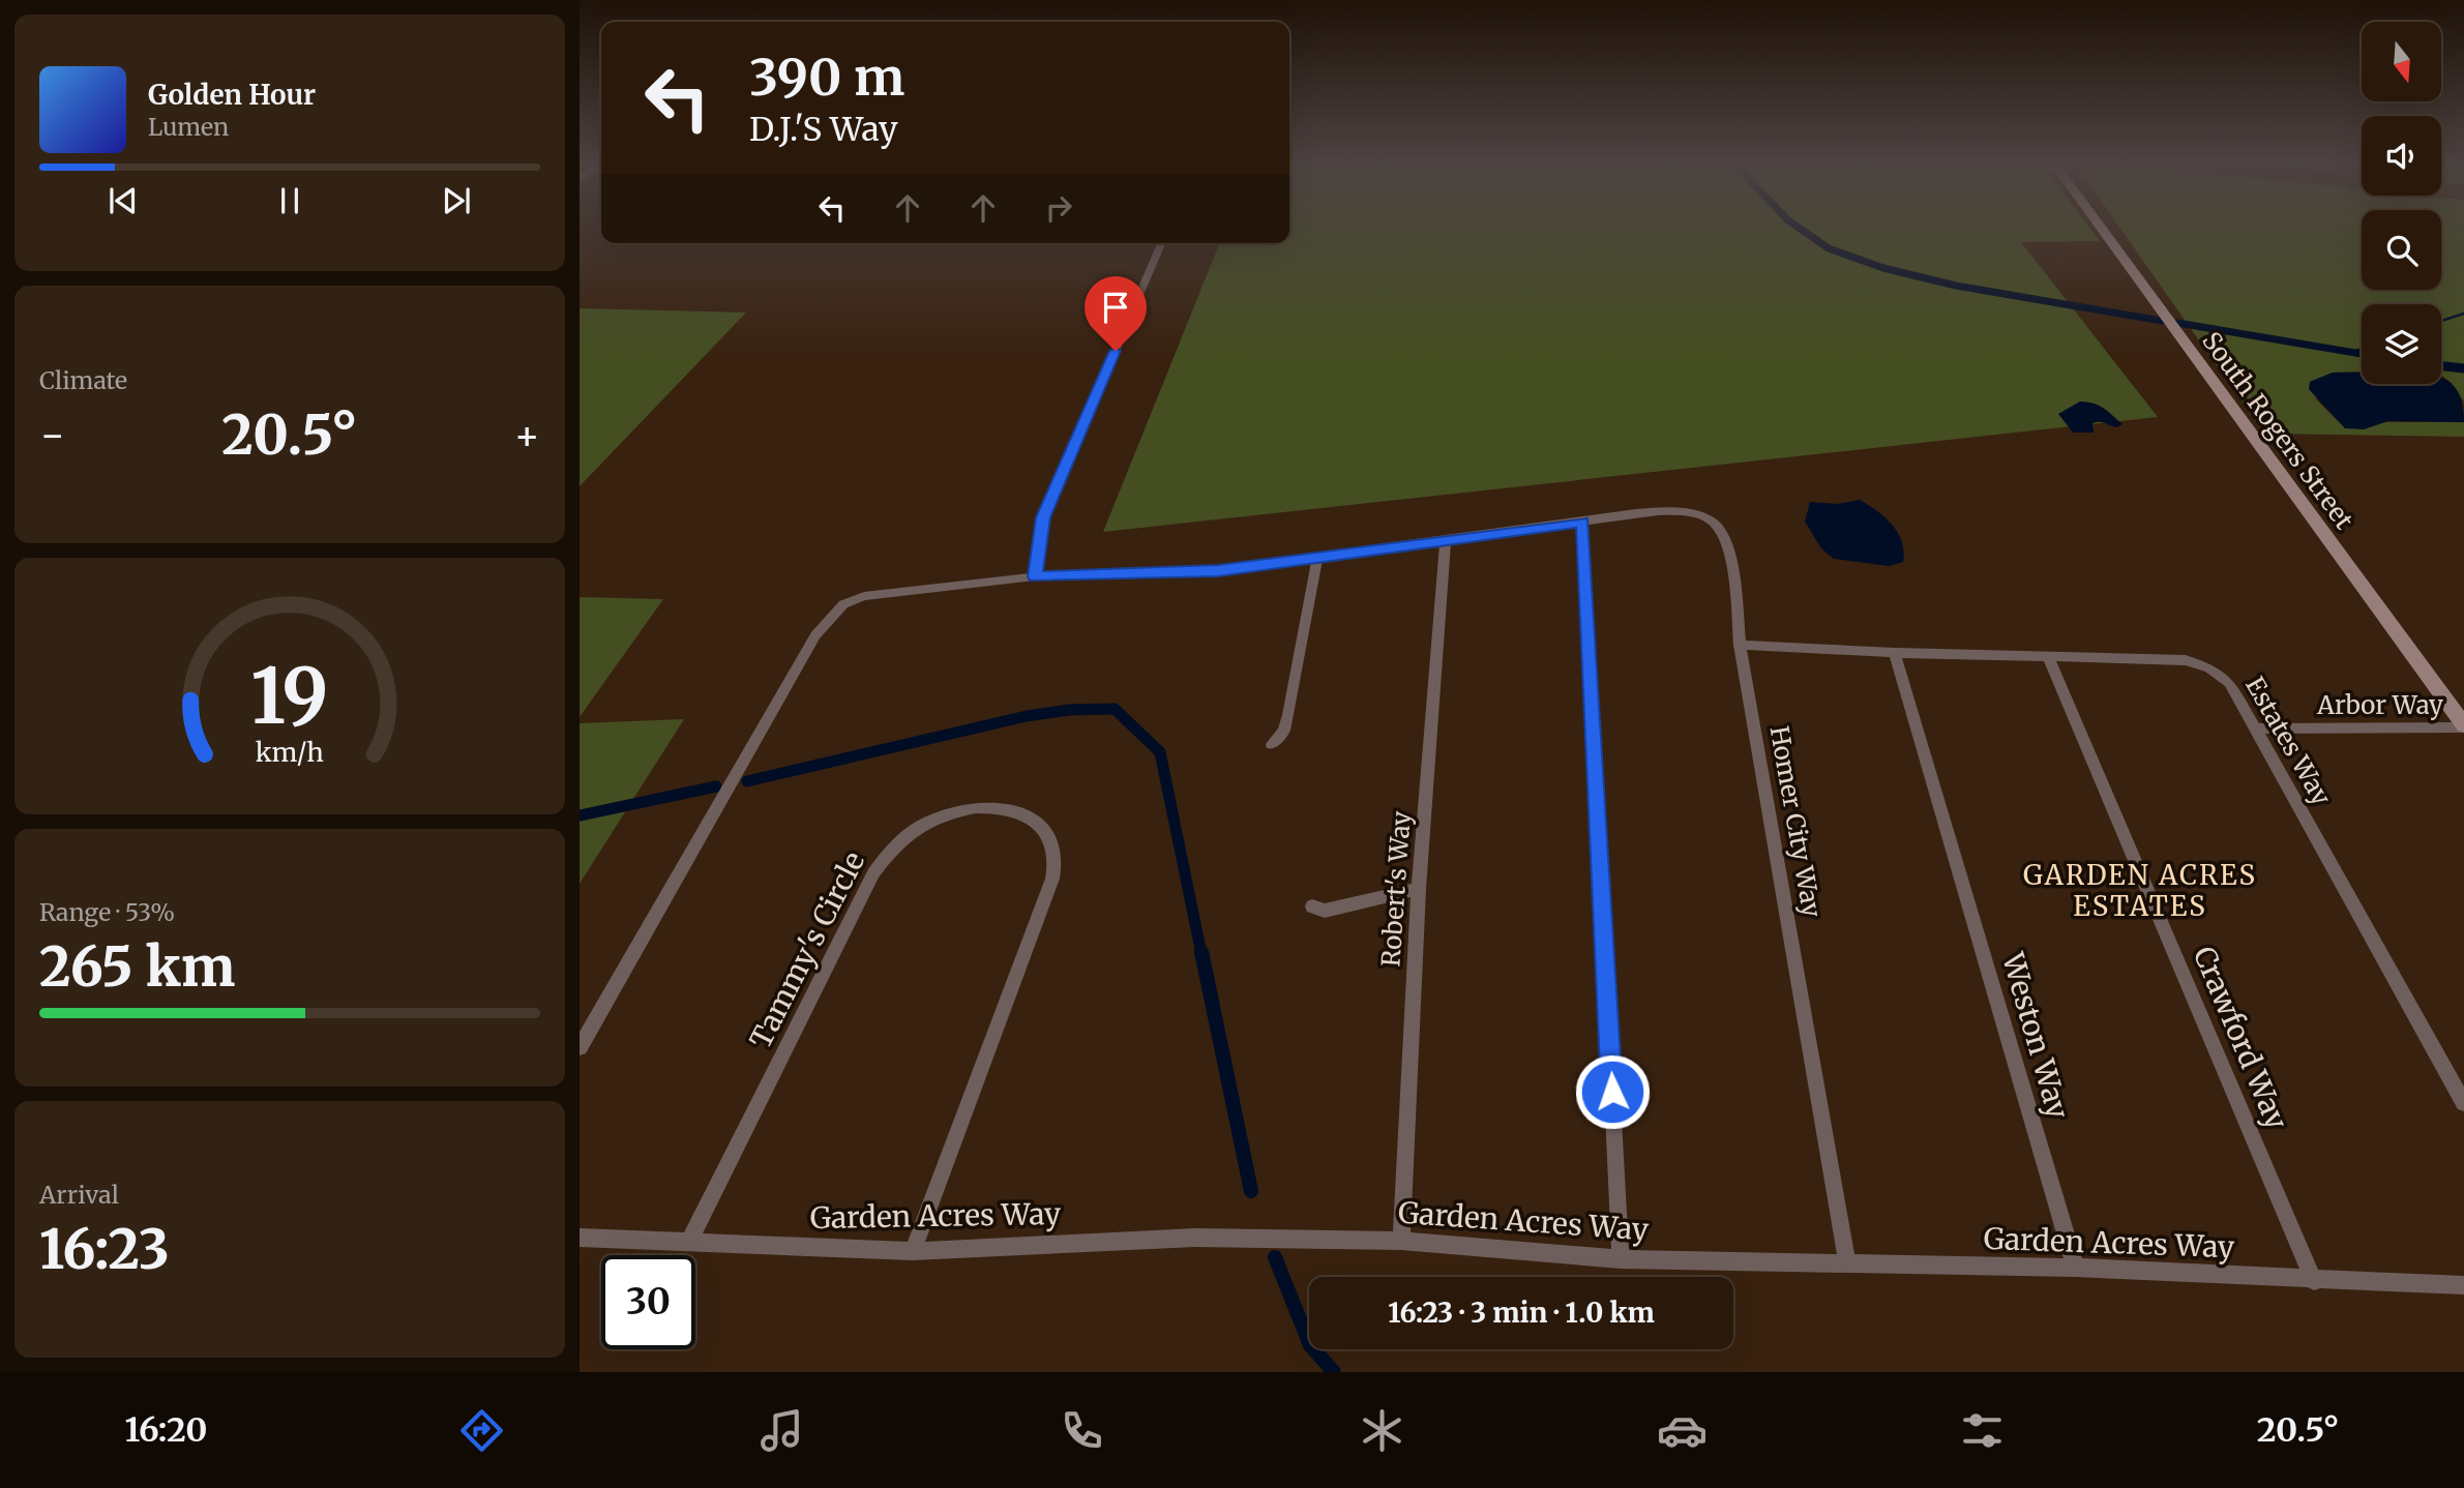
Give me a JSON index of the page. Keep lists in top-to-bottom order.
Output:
{
  "streets": {
    "street": [
      "South Rogers Street",
      "Arbor Way",
      "Estates Way",
      "Homer City Way",
      "Robert's Way",
      "Tammy's Circle",
      "Weston Way",
      "Crawford Way",
      "Garden Acres Way"
    ]
  },
  "crossings": [
    ["South Rogers Street", "Arbor Way"],
    ["Arbor Way", "Estates Way"],
    ["Estates Way", "Homer City Way"],
    ["Estates Way", "Weston Way"],
    ["Estates Way", "Crawford Way"],
    ["Homer City Way", "Robert's Way"],
    ["Homer City Way", "Garden Acres Way"],
    ["Robert's Way", "Garden Acres Way"],
    ["Tammy's Circle", "Garden Acres Way"],
    ["Weston Way", "Garden Acres Way"],
    ["Crawford Way", "Garden Acres Way"]
  ],
  "districts": ["GARDEN ACRES ESTATES"],
  "north": "bottom",
  "page": {
    "turn": ["390 m", "D.J.'S Way"],
    "song": ["Golden Hour", "Lumen"],
    "tile": [
      "Climate",
      ["Range · 53%", "265 km"],
      ["Arrival", "16:23"]
    ],
    "heat": ["−", "20.5°", "+"],
    "limit": "30",
    "trip": "16:23 · 3 min · 1.0 km",
    "tabs": ["16:20", "20.5°"],
    "gauge": ["19", "km/h"]
  }
}
